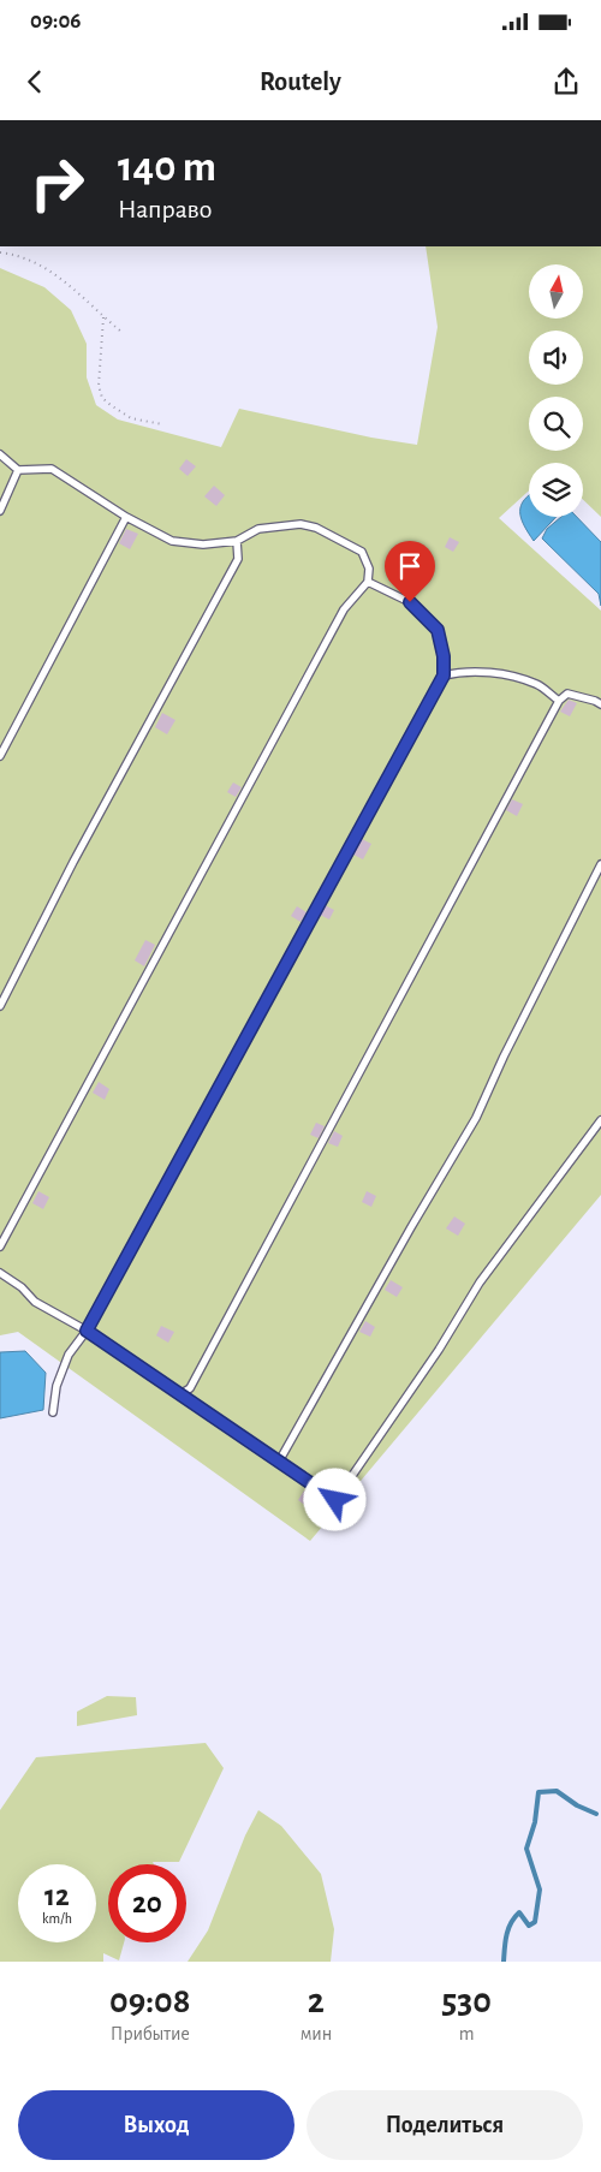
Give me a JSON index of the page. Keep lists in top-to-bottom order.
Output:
{
  "north": "top",
  "page": {
    "status": "09:06",
    "header": "Routely",
    "turn": ["140 m", "Направо"],
    "speed": "12 km/h",
    "limit": "20",
    "eta": [
      "09:08",
      "Прибытие",
      "2",
      "мин",
      "530",
      "m"
    ],
    "buttons": ["Выход", "Поделиться"]
  }
}
